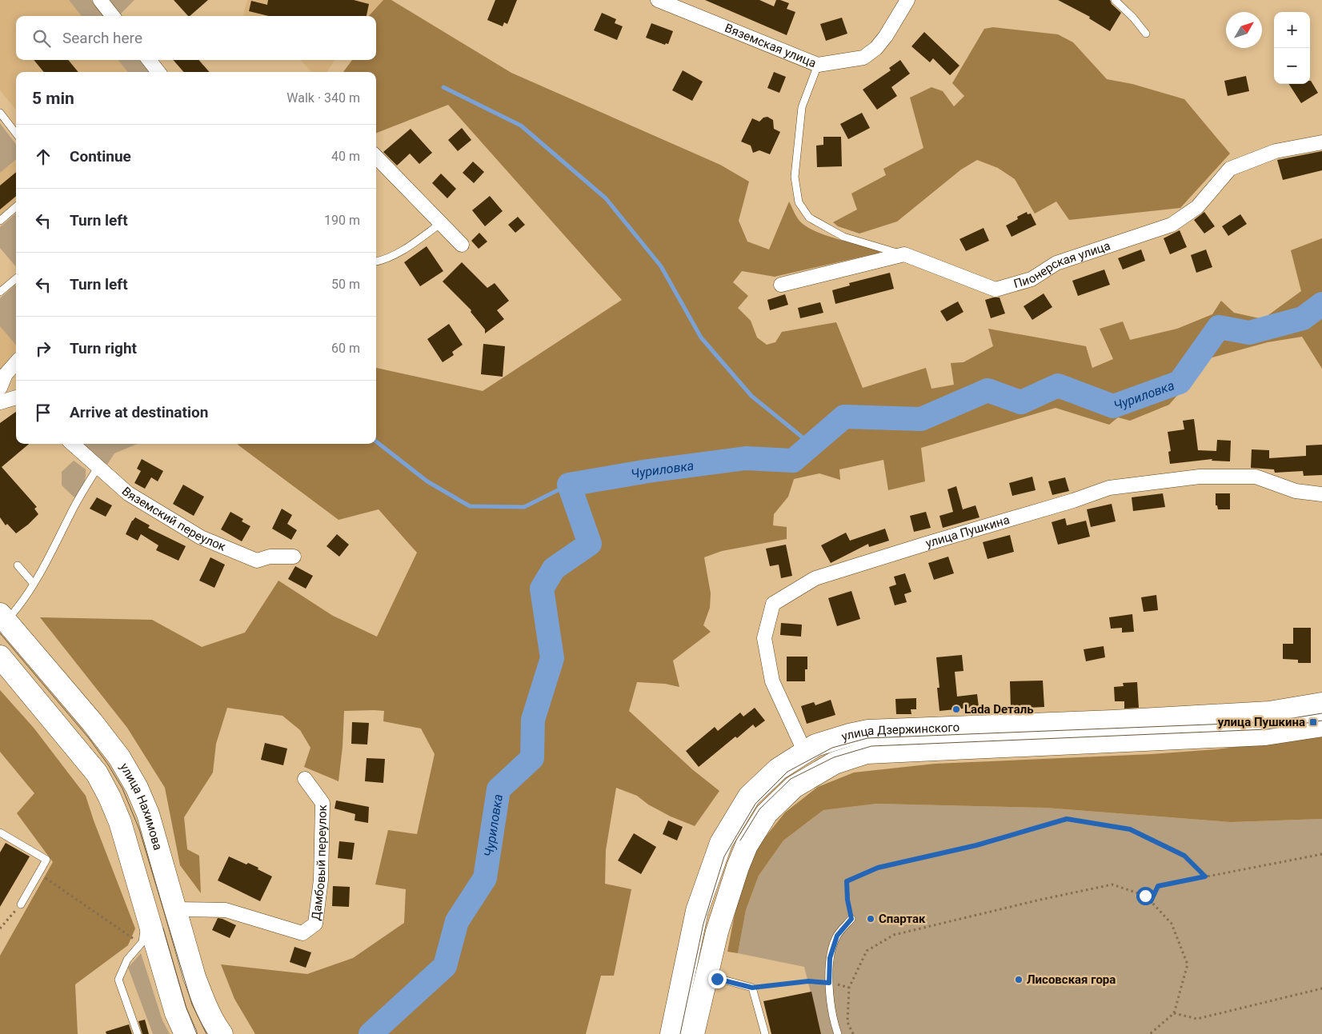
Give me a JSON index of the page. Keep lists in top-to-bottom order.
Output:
{
  "streets": {
    "main road": ["улица Дзержинского", "улица Нахимова"],
    "street": [
      "Вяземская улица",
      "Пионерская улица",
      "Вяземский переулок",
      "улица Пушкина",
      "Дамбовый переулок"
    ]
  },
  "crossings": [
    ["улица Пушкина", "улица Дзержинского"],
    ["улица Нахимова", "Дамбовый переулок"]
  ],
  "water": ["Чуриловка"],
  "places": {
    "other": ["Lada Dеталь", "Спартак", "Лисовская гора"],
    "transit": ["улица Пушкина"]
  },
  "north": "top right",
  "page": {
    "map_buttons": ["+", "−"],
    "search": "Search here",
    "heading": ["5 min", "Walk · 340 m"],
    "list": [
      ["Continue", "40 m"],
      ["Turn left", "190 m"],
      ["Turn left", "50 m"],
      ["Turn right", "60 m"],
      "Arrive at destination"
    ]
  }
}
